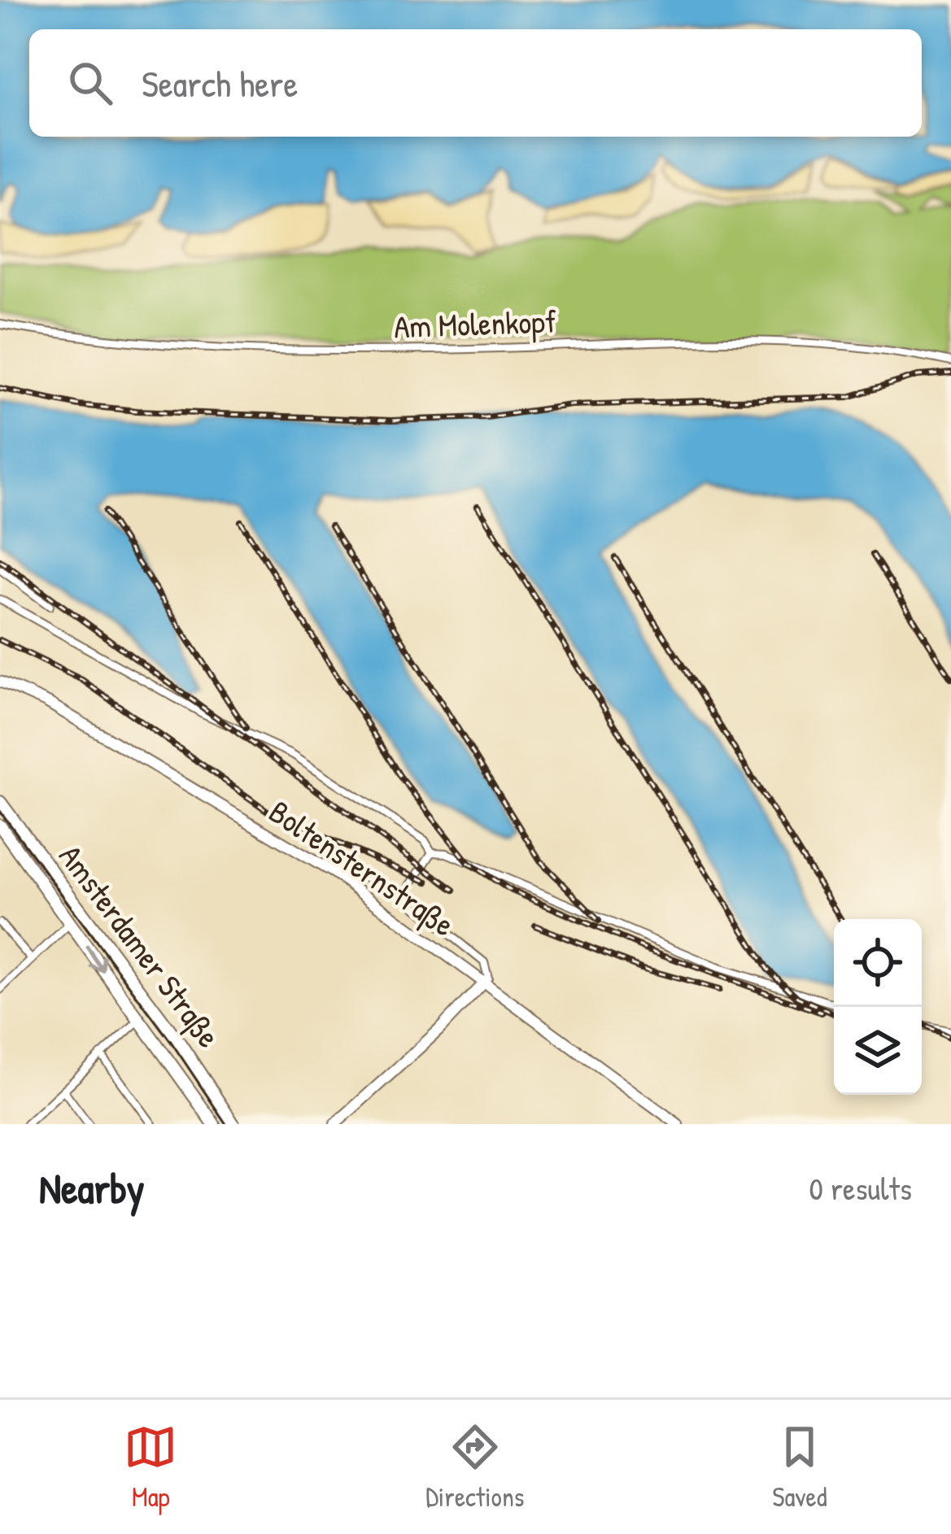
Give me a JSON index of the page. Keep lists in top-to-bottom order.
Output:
{
  "streets": {
    "main road": ["Boltensternstraße", "Amsterdamer Straße"],
    "street": ["Am Molenkopf"]
  },
  "page": {
    "search": "Search here",
    "heading": ["Nearby", "0 results"],
    "nav": ["Map", "Directions", "Saved"]
  }
}
